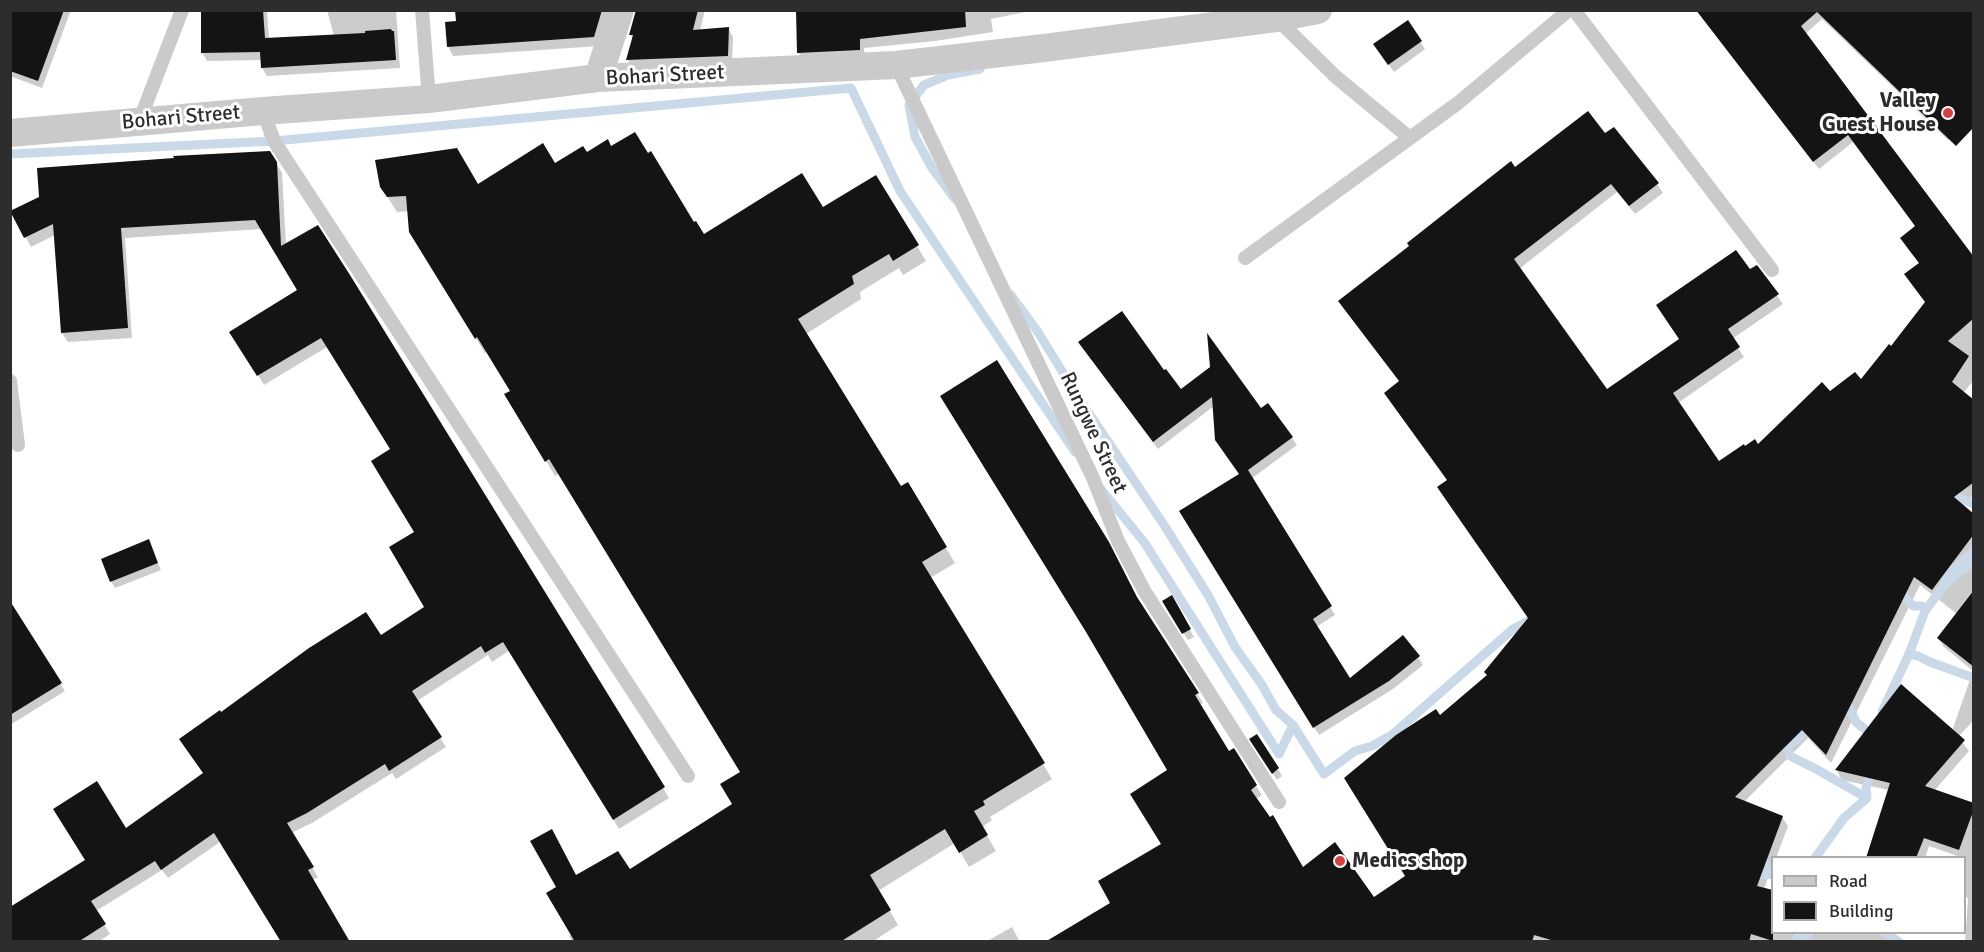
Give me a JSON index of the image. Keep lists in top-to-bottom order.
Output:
{
  "streets": {
    "street": ["Bohari Street"],
    "lane": ["Rungwe Street"]
  },
  "crossings": [
    ["Bohari Street", "Rungwe Street"]
  ],
  "places": ["Valley Guest House", "Medics shop"],
  "legend": ["Road", "Building"]
}
